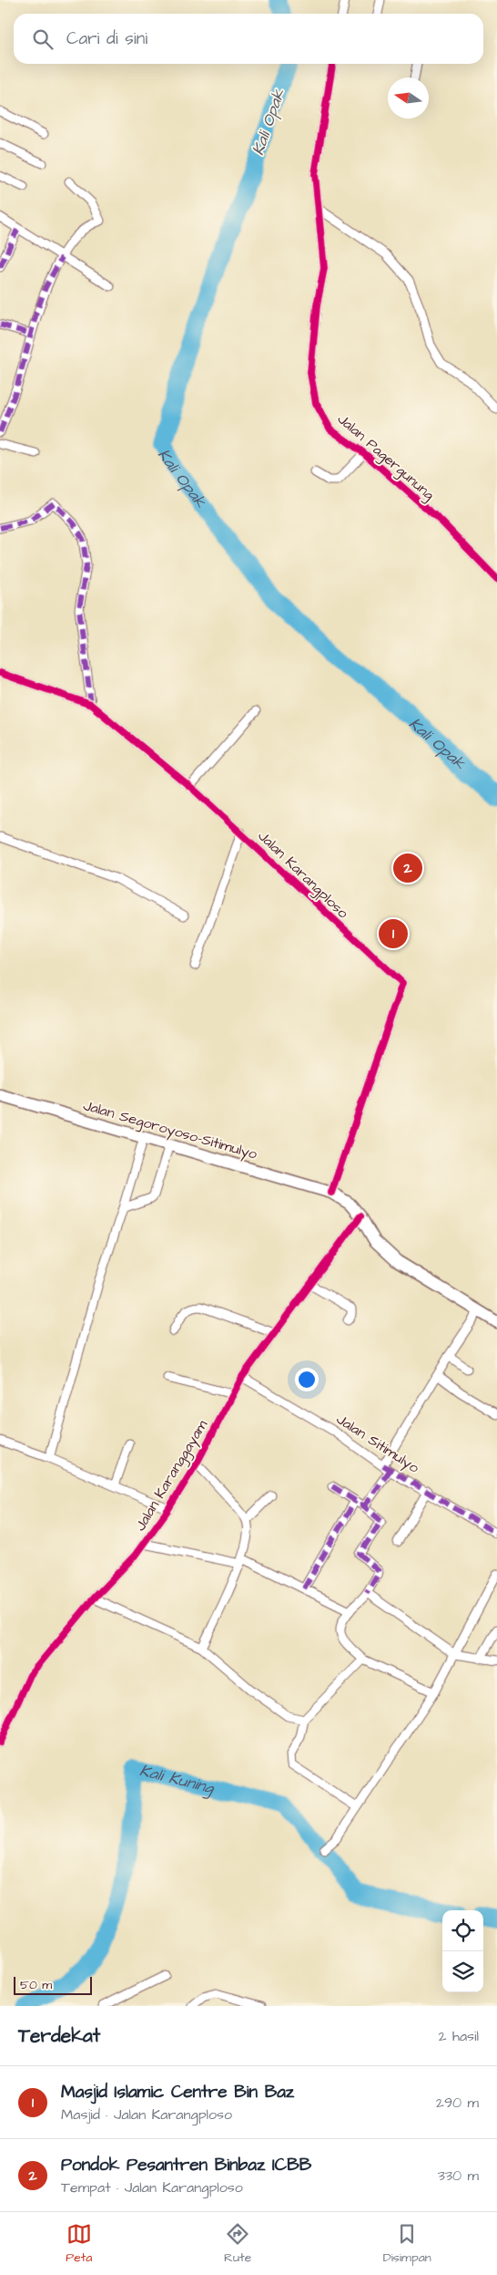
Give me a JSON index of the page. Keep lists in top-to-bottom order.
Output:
{
  "streets": {
    "main road": ["Jalan Segoroyoso-Sitimulyo"],
    "street": [
      "Jalan Pagergunung",
      "Jalan Karangploso",
      "Jalan Sitimulyo",
      "Jalan Karanggayam"
    ]
  },
  "crossings": [
    ["Jalan Karangploso", "Jalan Segoroyoso-Sitimulyo"],
    ["Jalan Segoroyoso-Sitimulyo", "Jalan Karanggayam"],
    ["Jalan Sitimulyo", "Jalan Karanggayam"]
  ],
  "water": ["Kali Opak", "Kali Kuning"],
  "scale_bar": "50 m",
  "north": "left",
  "page": {
    "search": "Cari di sini",
    "pins": ["2", "1"],
    "scale": "50 m",
    "heading": ["Terdekat", "2 hasil"],
    "list": [
      {
        "mark": "1",
        "name": "Masjid Islamic Centre Bin Baz",
        "note": "Masjid · Jalan Karangploso",
        "value": "290 m"
      },
      {
        "mark": "2",
        "name": "Pondok Pesantren Binbaz ICBB",
        "note": "Tempat · Jalan Karangploso",
        "value": "330 m"
      }
    ],
    "nav": ["Peta", "Rute", "Disimpan"]
  }
}
